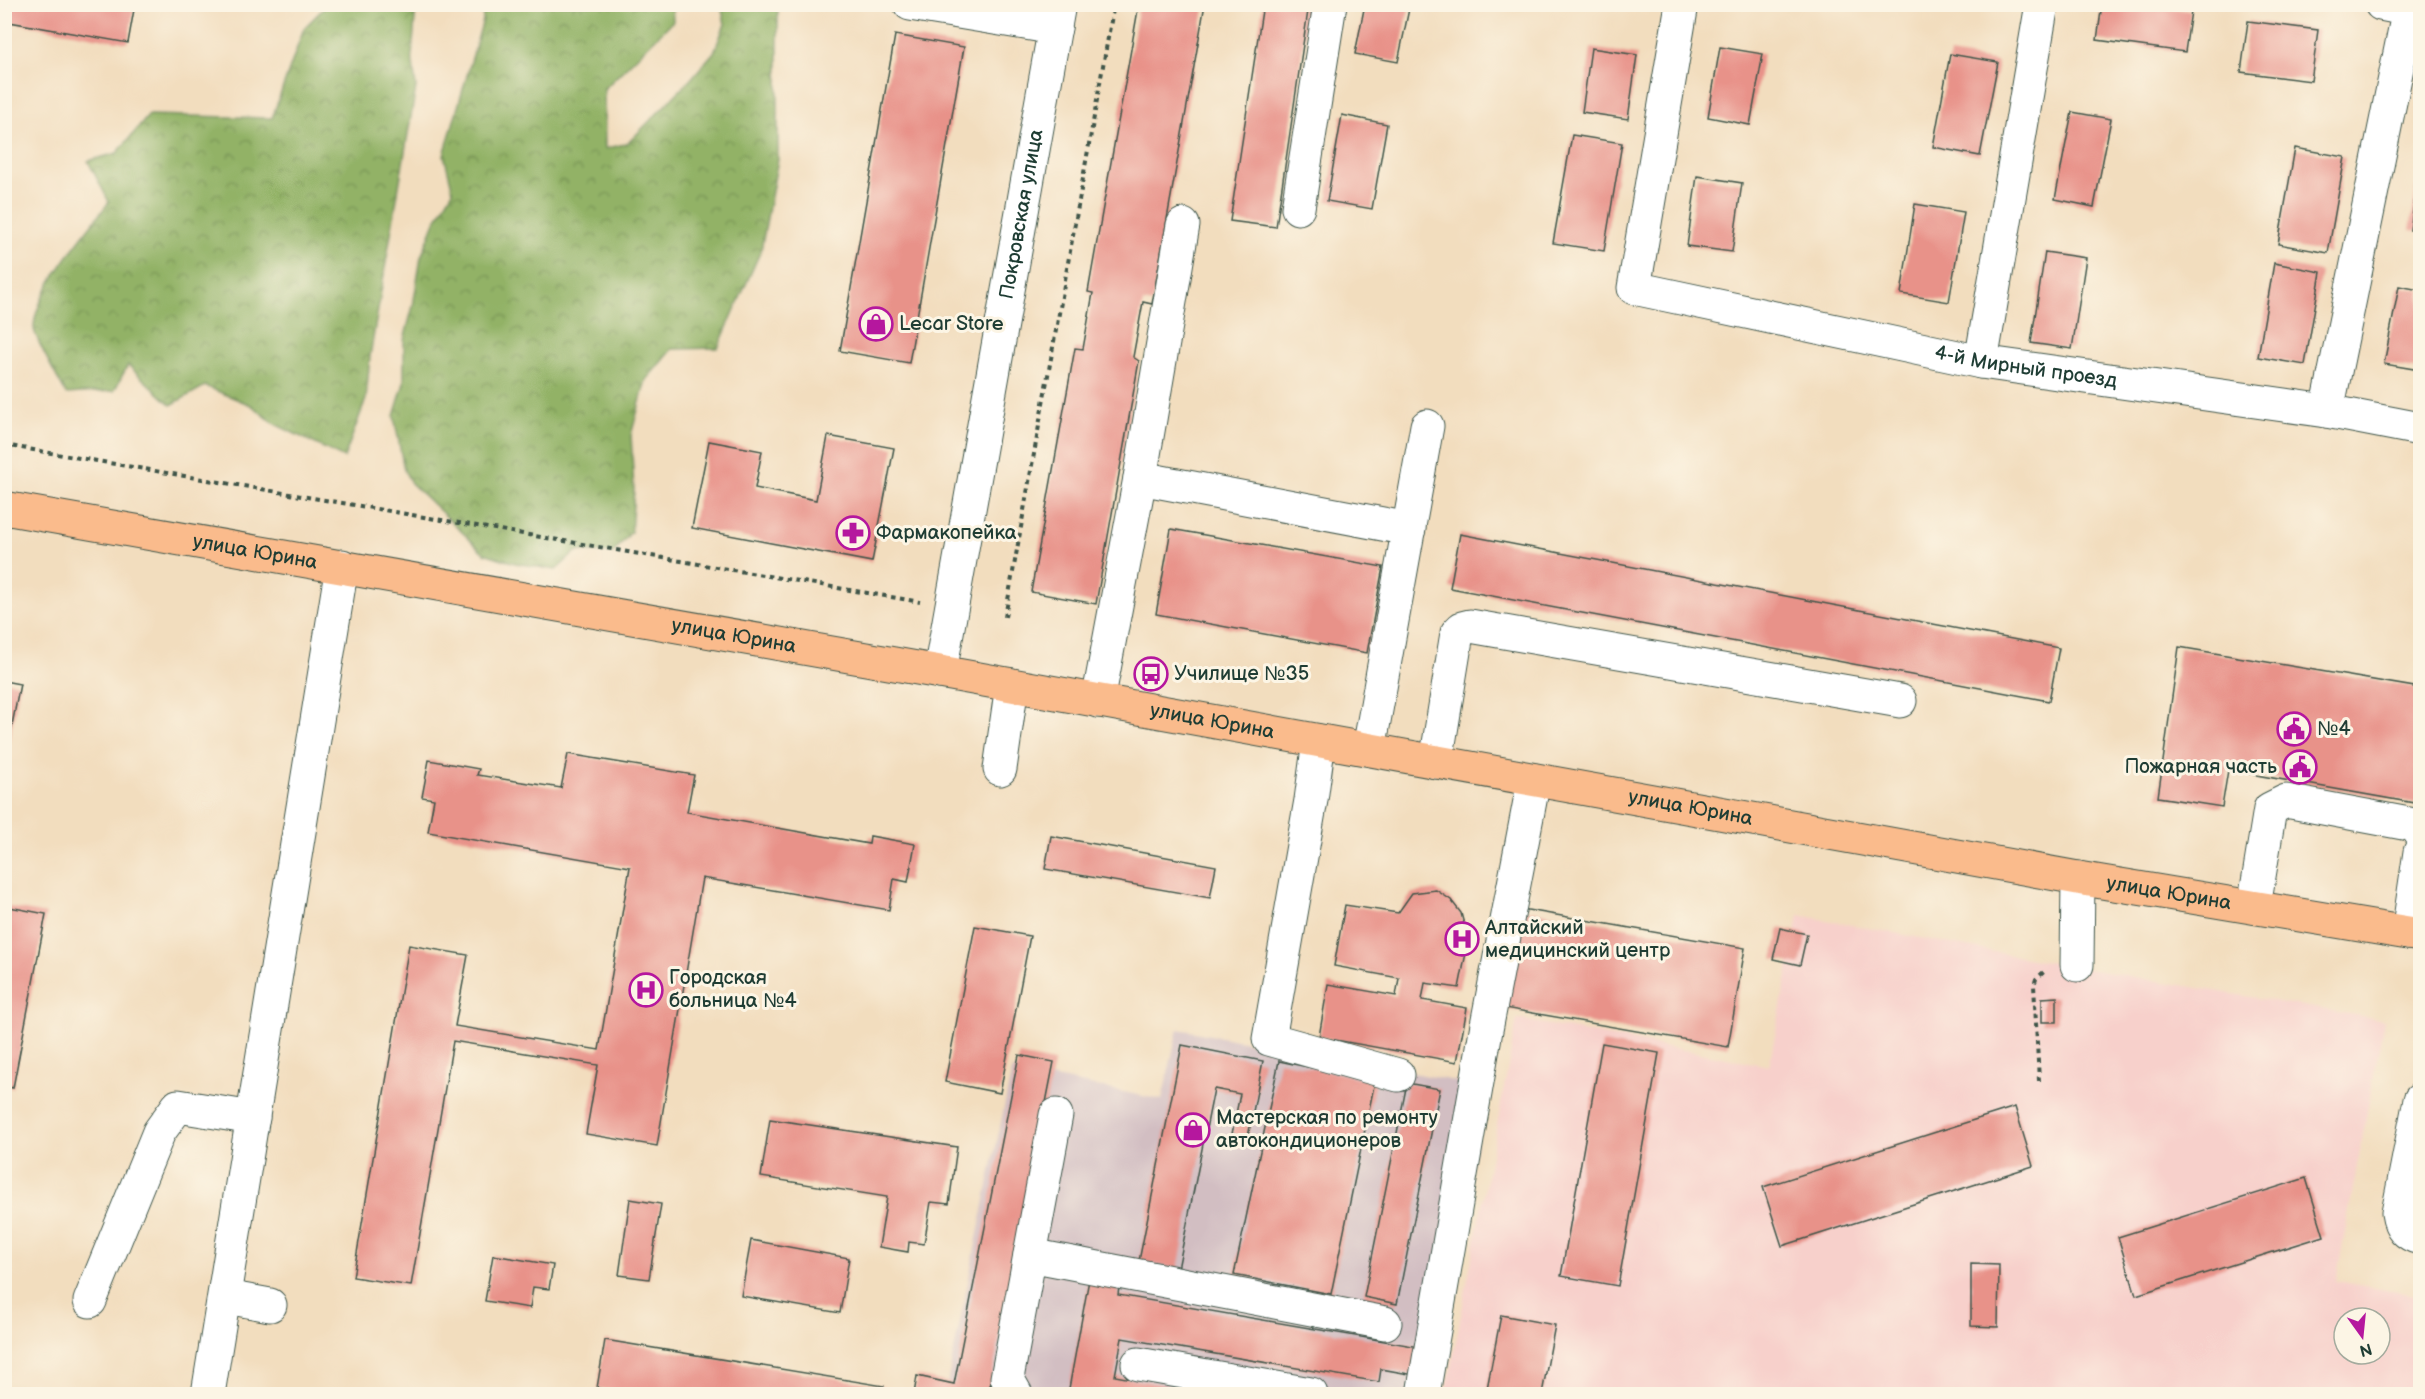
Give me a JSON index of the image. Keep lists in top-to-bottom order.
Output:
{
  "streets": {
    "main road": ["улица Юрина"],
    "street": ["Покровская улица", "4-й Мирный проезд"]
  },
  "crossings": [
    ["Покровская улица", "улица Юрина"]
  ],
  "places": {
    "shop": ["Lecar Store", "Мастерская по ремонту автокондиционеров"],
    "pharmacy": ["Фармакопейка"],
    "bus stop": ["Училище №35"],
    "public building": ["№4", "Пожарная часть"],
    "hospital": ["Алтайский медицинский центр", "Городская больница №4"]
  },
  "north": "bottom"
}
